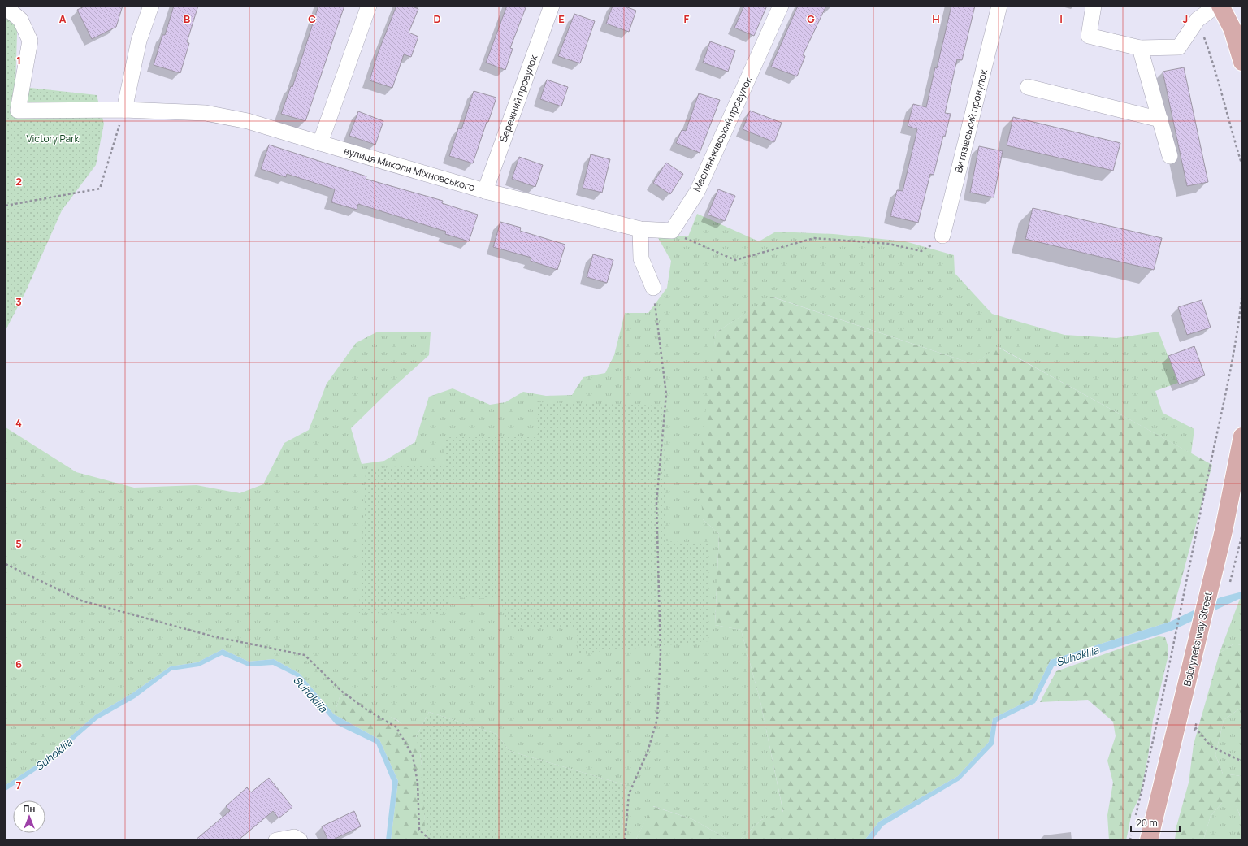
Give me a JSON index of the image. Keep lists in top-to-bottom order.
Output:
{
  "streets": {
    "main road": ["Bobrynets way Street"],
    "street": [
      "Бережний провулок",
      "Витязівський провулок",
      "Масляниківський провулок",
      "вулиця Миколи Міхновського"
    ]
  },
  "crossings": [
    ["Бережний провулок", "вулиця Миколи Міхновського"]
  ],
  "water": ["Suhokliia"],
  "parks": ["Victory Park"],
  "scale_bar": "20 m",
  "north": "top",
  "grid": {
    "columns": [
      "A",
      "B",
      "C",
      "D",
      "E",
      "F",
      "G",
      "H",
      "I",
      "J"
    ],
    "rows": [
      "1",
      "2",
      "3",
      "4",
      "5",
      "6",
      "7"
    ]
  }
}
